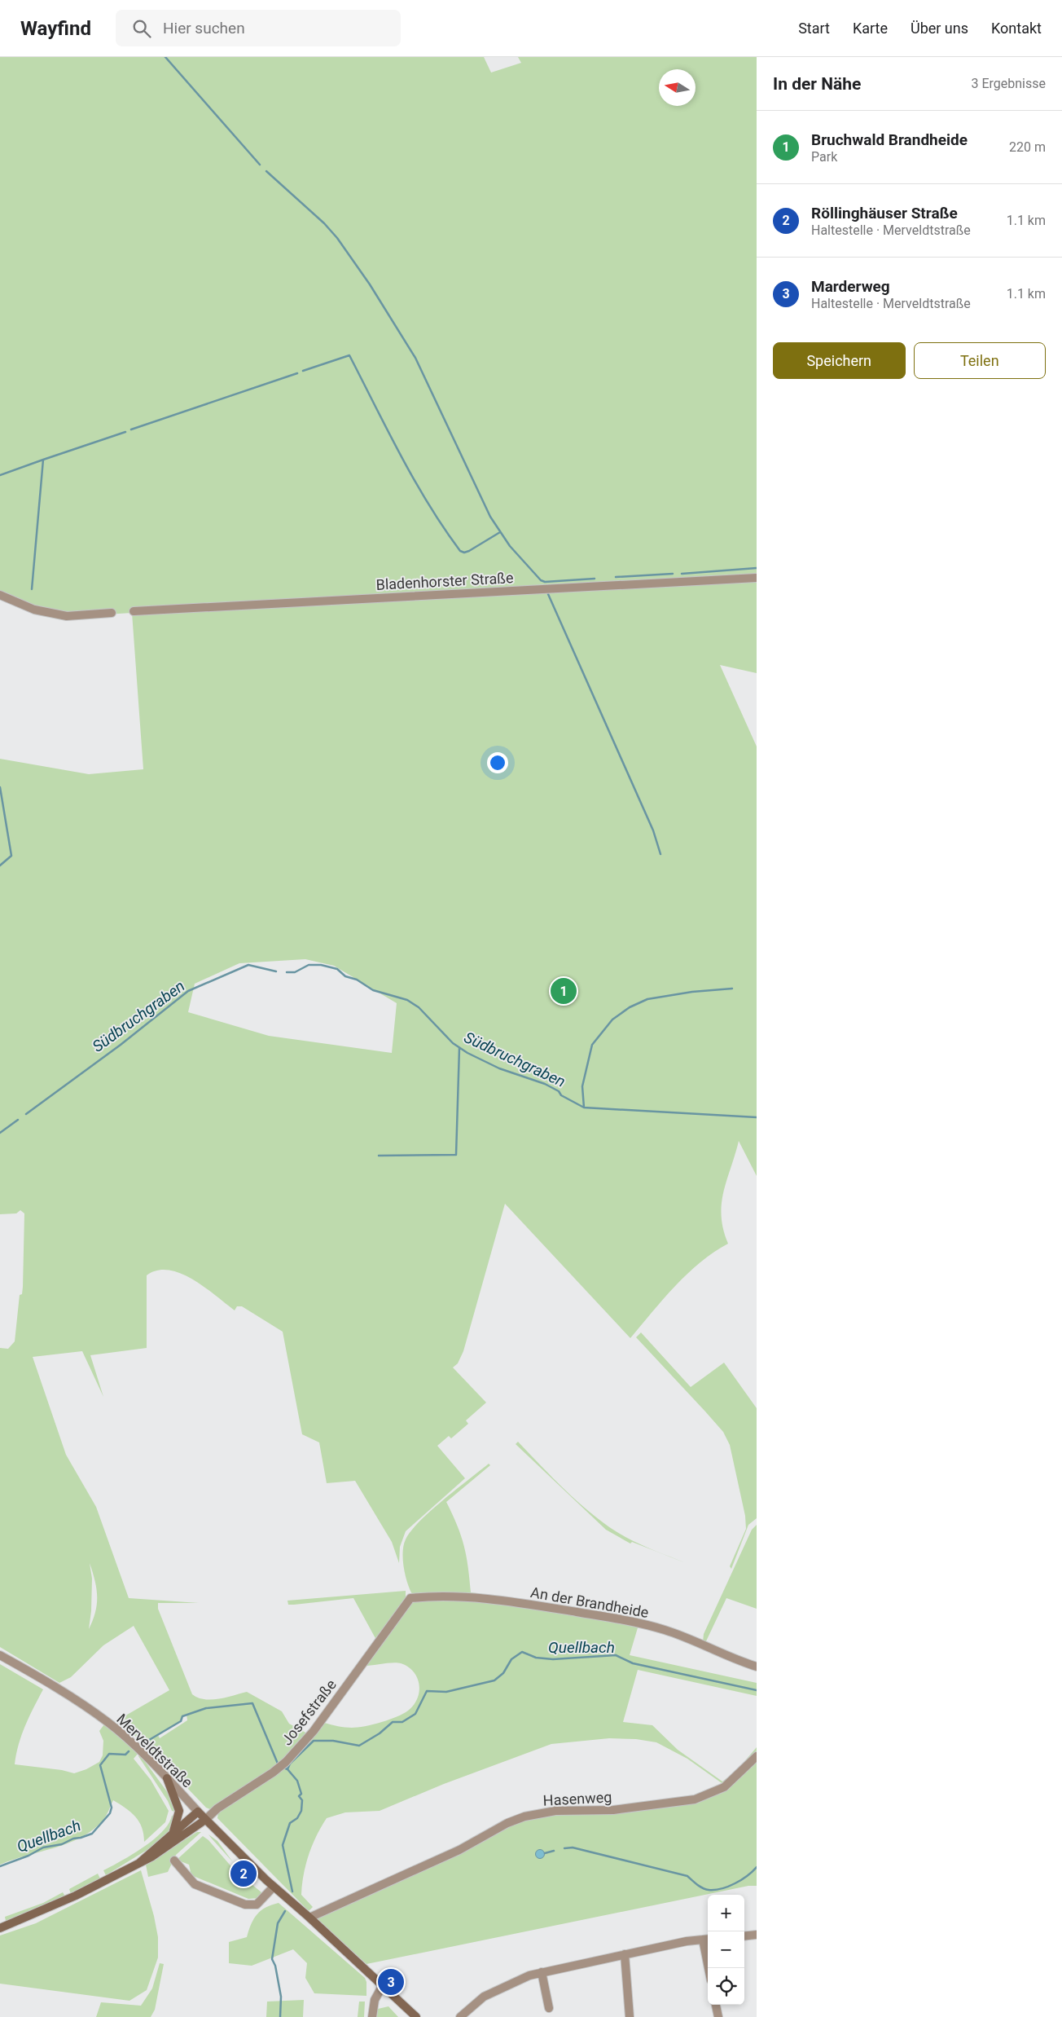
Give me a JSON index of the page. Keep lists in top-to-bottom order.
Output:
{
  "streets": {
    "main road": ["Merveldtstraße"],
    "street": [
      "Bladenhorster Straße",
      "An der Brandheide",
      "Josefstraße",
      "Hasenweg"
    ]
  },
  "crossings": [
    ["An der Brandheide", "Josefstraße"],
    ["Josefstraße", "Merveldtstraße"],
    ["Merveldtstraße", "Hasenweg"]
  ],
  "water": ["Südbruchgraben", "Quellbach"],
  "north": "left",
  "page": {
    "header": "Wayfind",
    "search": "Hier suchen",
    "nav": [
      "Start",
      "Karte",
      "Über uns",
      "Kontakt"
    ],
    "heading": ["In der Nähe", "3 Ergebnisse"],
    "list": [
      {
        "mark": "1",
        "name": "Bruchwald Brandheide",
        "note": "Park",
        "value": "220 m"
      },
      {
        "mark": "2",
        "name": "Röllinghäuser Straße",
        "note": "Haltestelle · Merveldtstraße",
        "value": "1.1 km"
      },
      {
        "mark": "3",
        "name": "Marderweg",
        "note": "Haltestelle · Merveldtstraße",
        "value": "1.1 km"
      }
    ],
    "buttons": ["Speichern", "Teilen"],
    "pins": ["1", "2", "3"],
    "map_buttons": ["+", "−"]
  }
}
